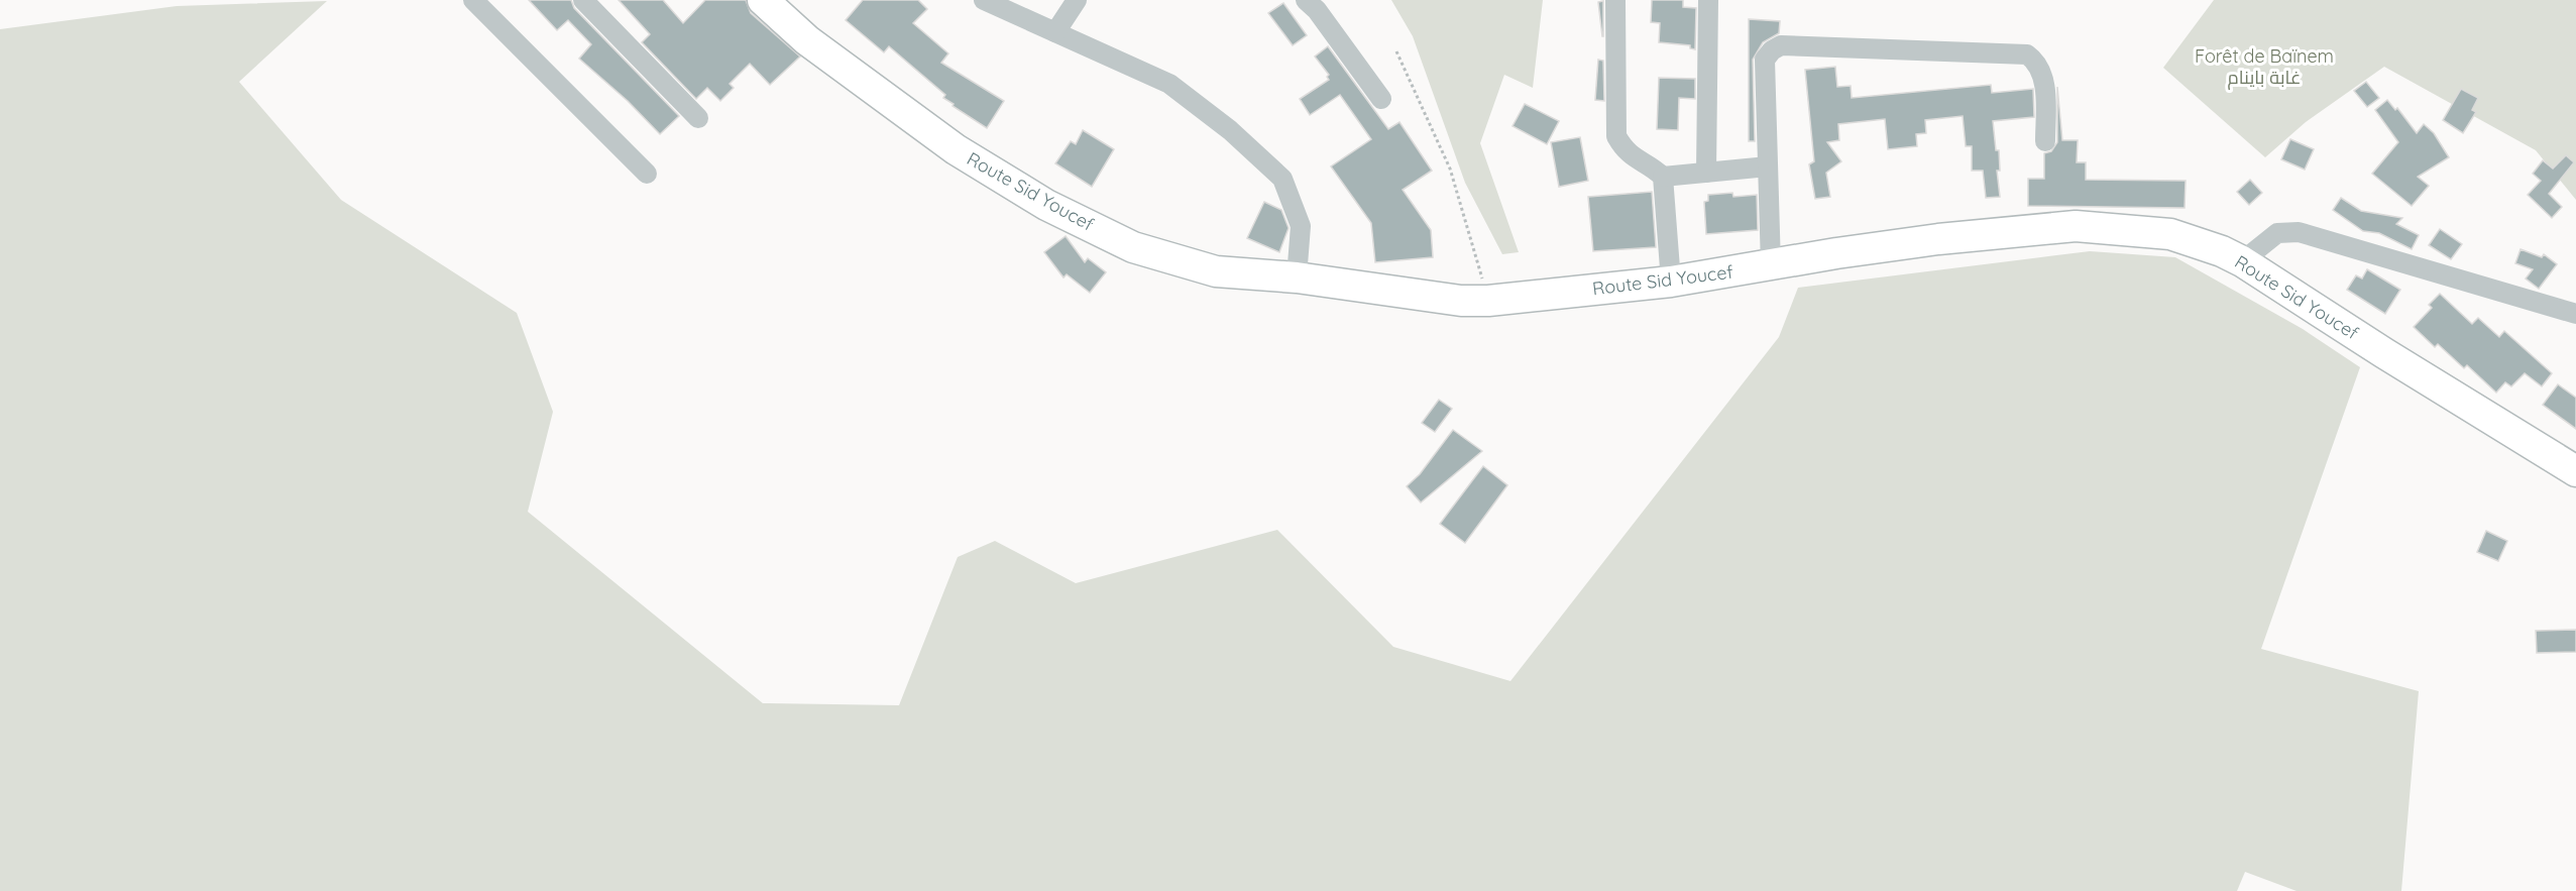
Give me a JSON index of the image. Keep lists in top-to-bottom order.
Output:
{
  "streets": {
    "main road": ["Route Sid Youcef"]
  },
  "parks": ["Forêt de Baïnem غابة باينام"]
}
